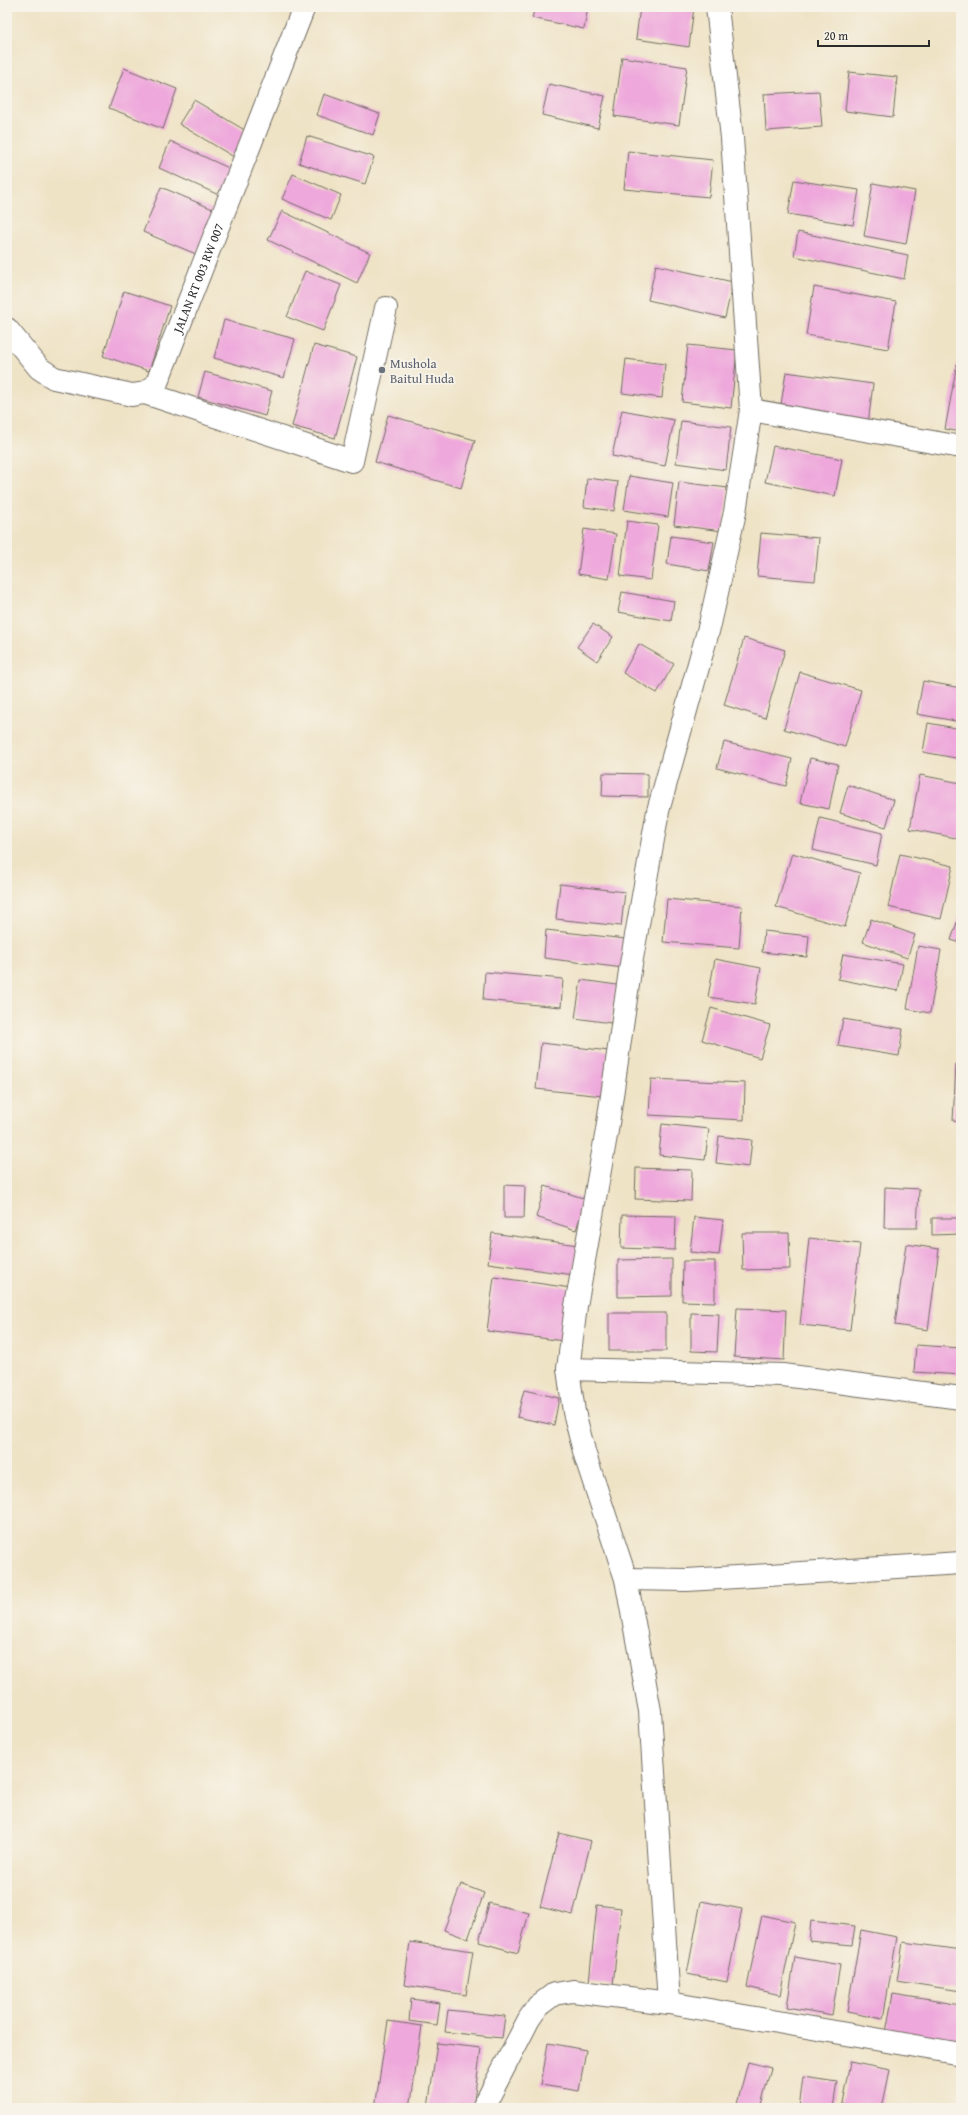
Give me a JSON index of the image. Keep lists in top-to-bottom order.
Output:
{
  "streets": {
    "street": ["JALAN RT 003 RW 007"]
  },
  "places": ["Mushola Baitul Huda"],
  "scale_bar": "20 m"
}
